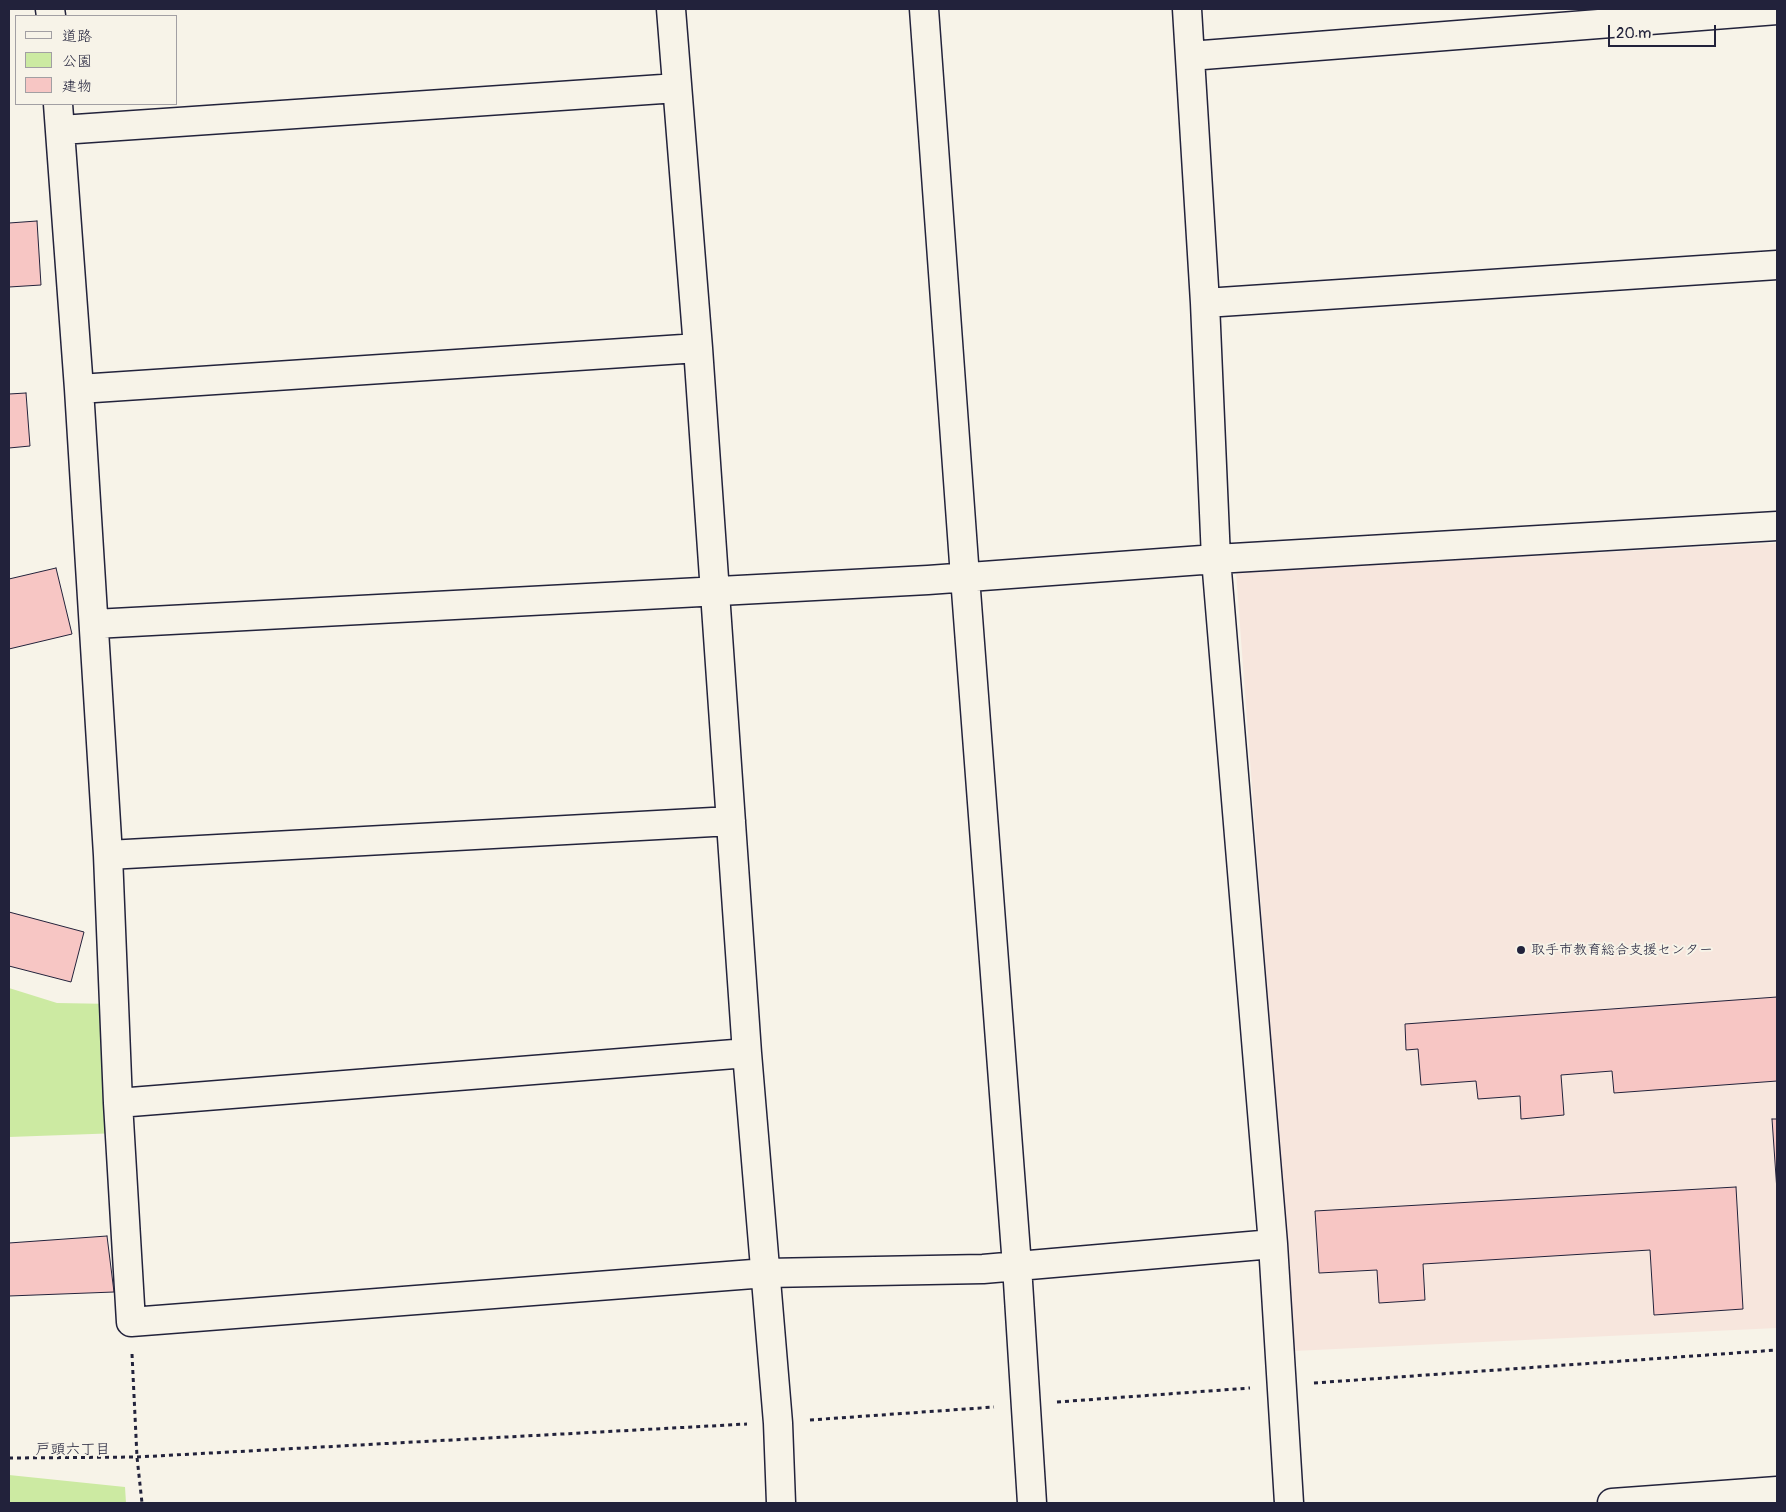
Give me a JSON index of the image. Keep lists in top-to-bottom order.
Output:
{
  "districts": ["戸頭六丁目"],
  "places": ["取手市教育総合支援センター"],
  "legend": ["道路", "公園", "建物"],
  "scale_bar": "20 m"
}
